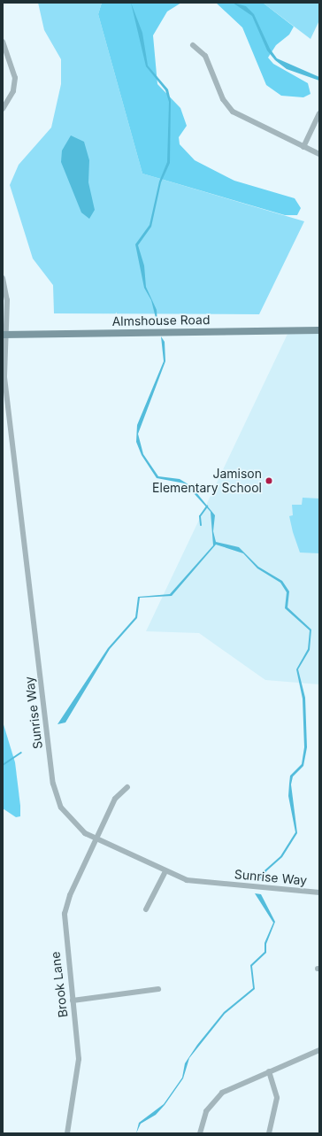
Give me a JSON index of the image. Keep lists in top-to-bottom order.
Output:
{
  "streets": {
    "main road": ["Almshouse Road"],
    "street": ["Sunrise Way", "Brook Lane"]
  },
  "crossings": [
    ["Almshouse Road", "Sunrise Way"],
    ["Sunrise Way", "Brook Lane"]
  ],
  "places": ["Jamison Elementary School"]
}
